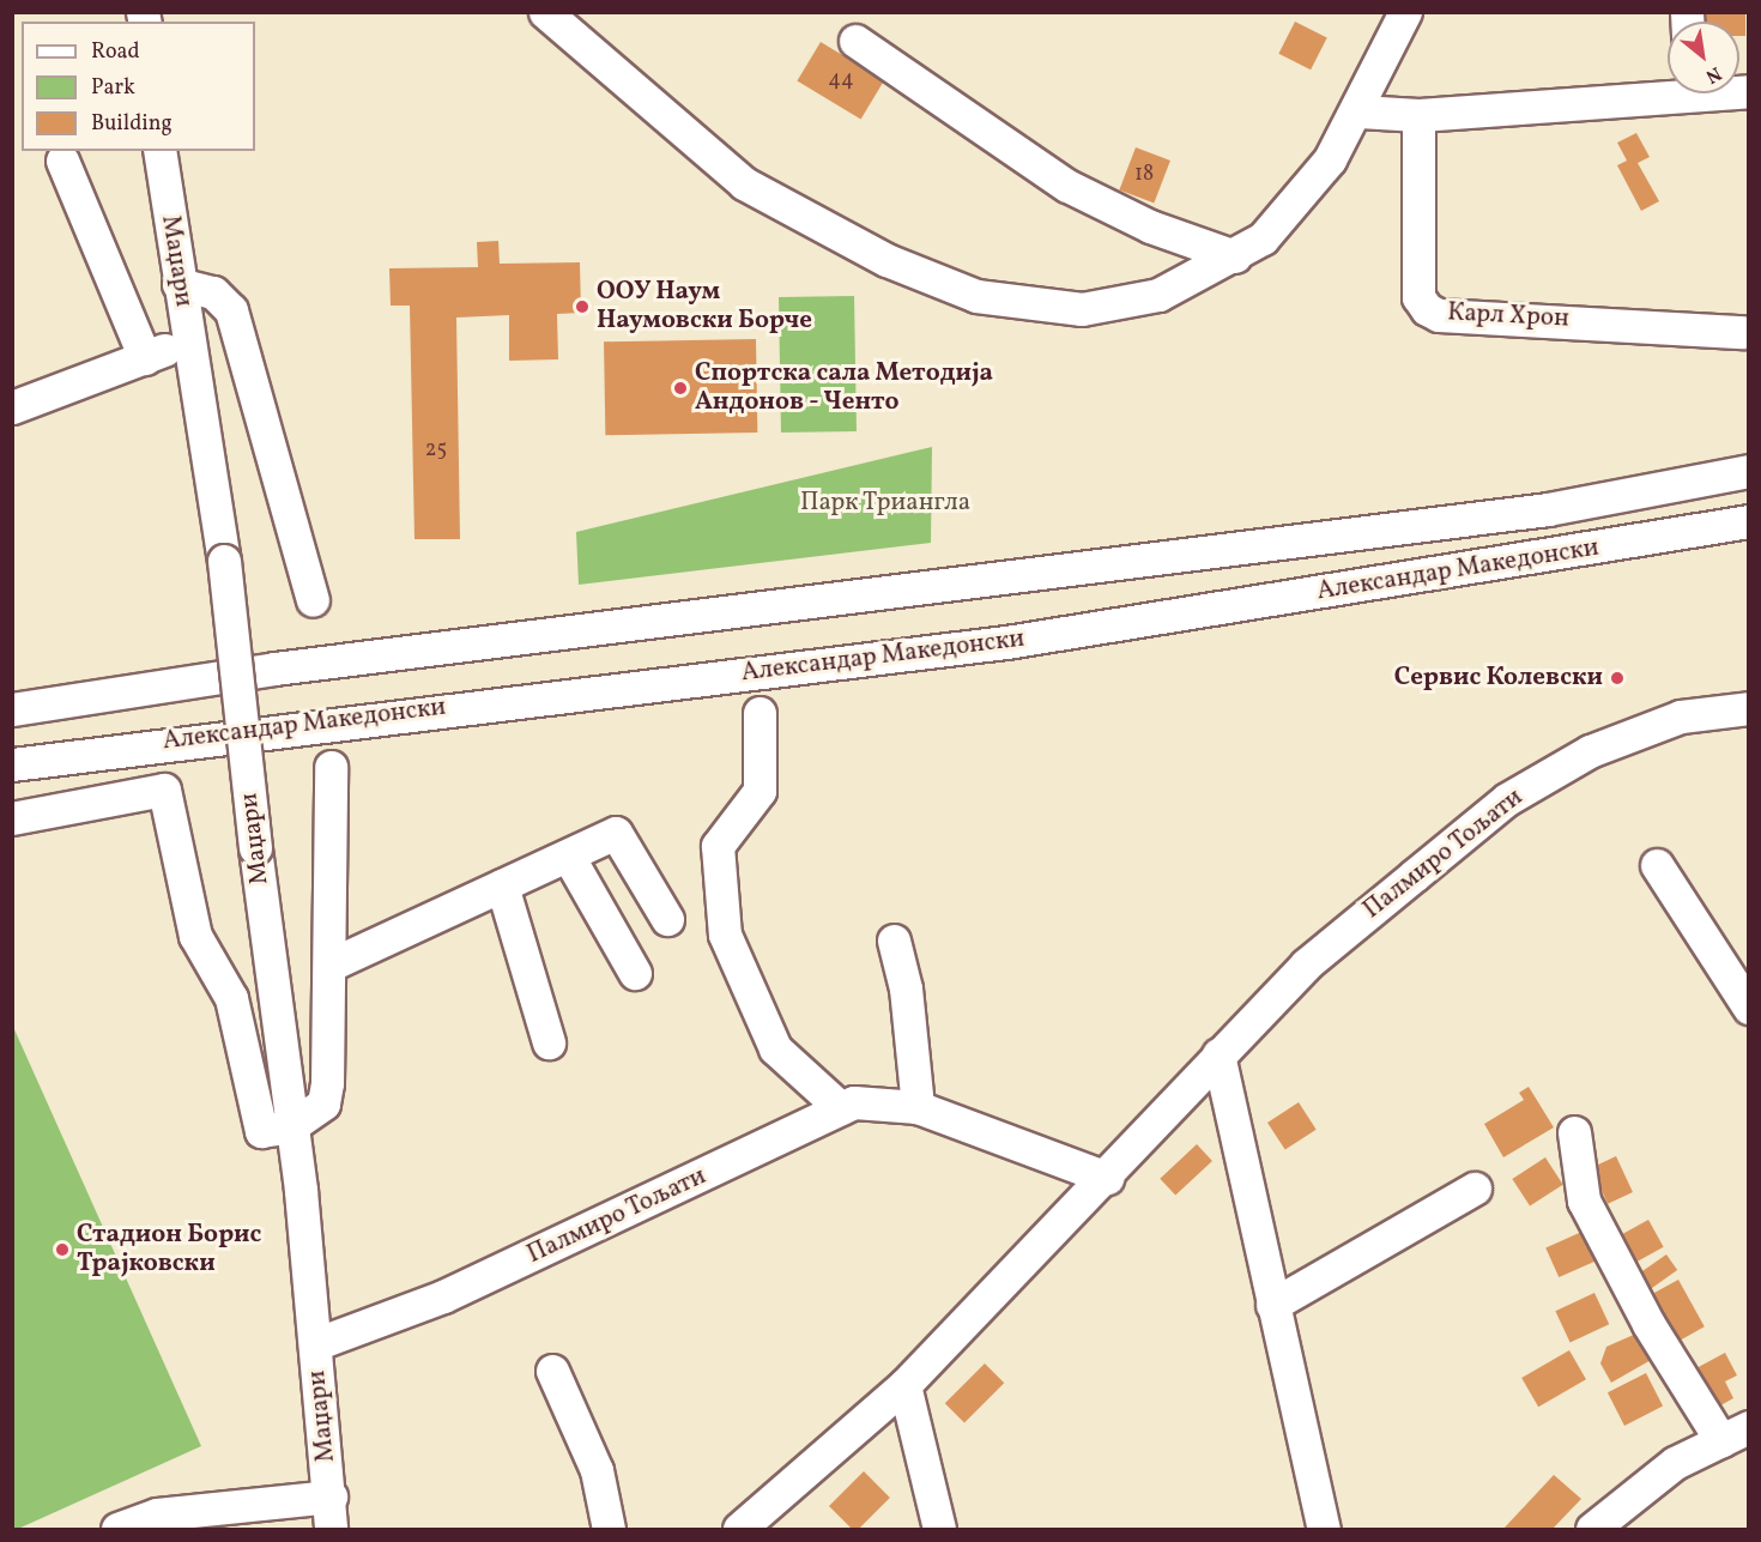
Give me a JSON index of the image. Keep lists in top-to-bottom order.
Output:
{
  "streets": {
    "street": [
      "Маџари",
      "Карл Хрон",
      "Александар Македонски",
      "Палмиро Тољати"
    ]
  },
  "crossings": [
    ["Маџари", "Палмиро Тољати"]
  ],
  "parks": ["Парк Триангла"],
  "places": [
    "ООУ Наум Наумовски Борче",
    "Спортска сала Методија Андонов - Ченто",
    "Сервис Колевски",
    "Стадион Борис Трајковски"
  ],
  "house_numbers": ["44", "18", "25"],
  "legend": ["Road", "Park", "Building"],
  "north": "bottom right"
}
